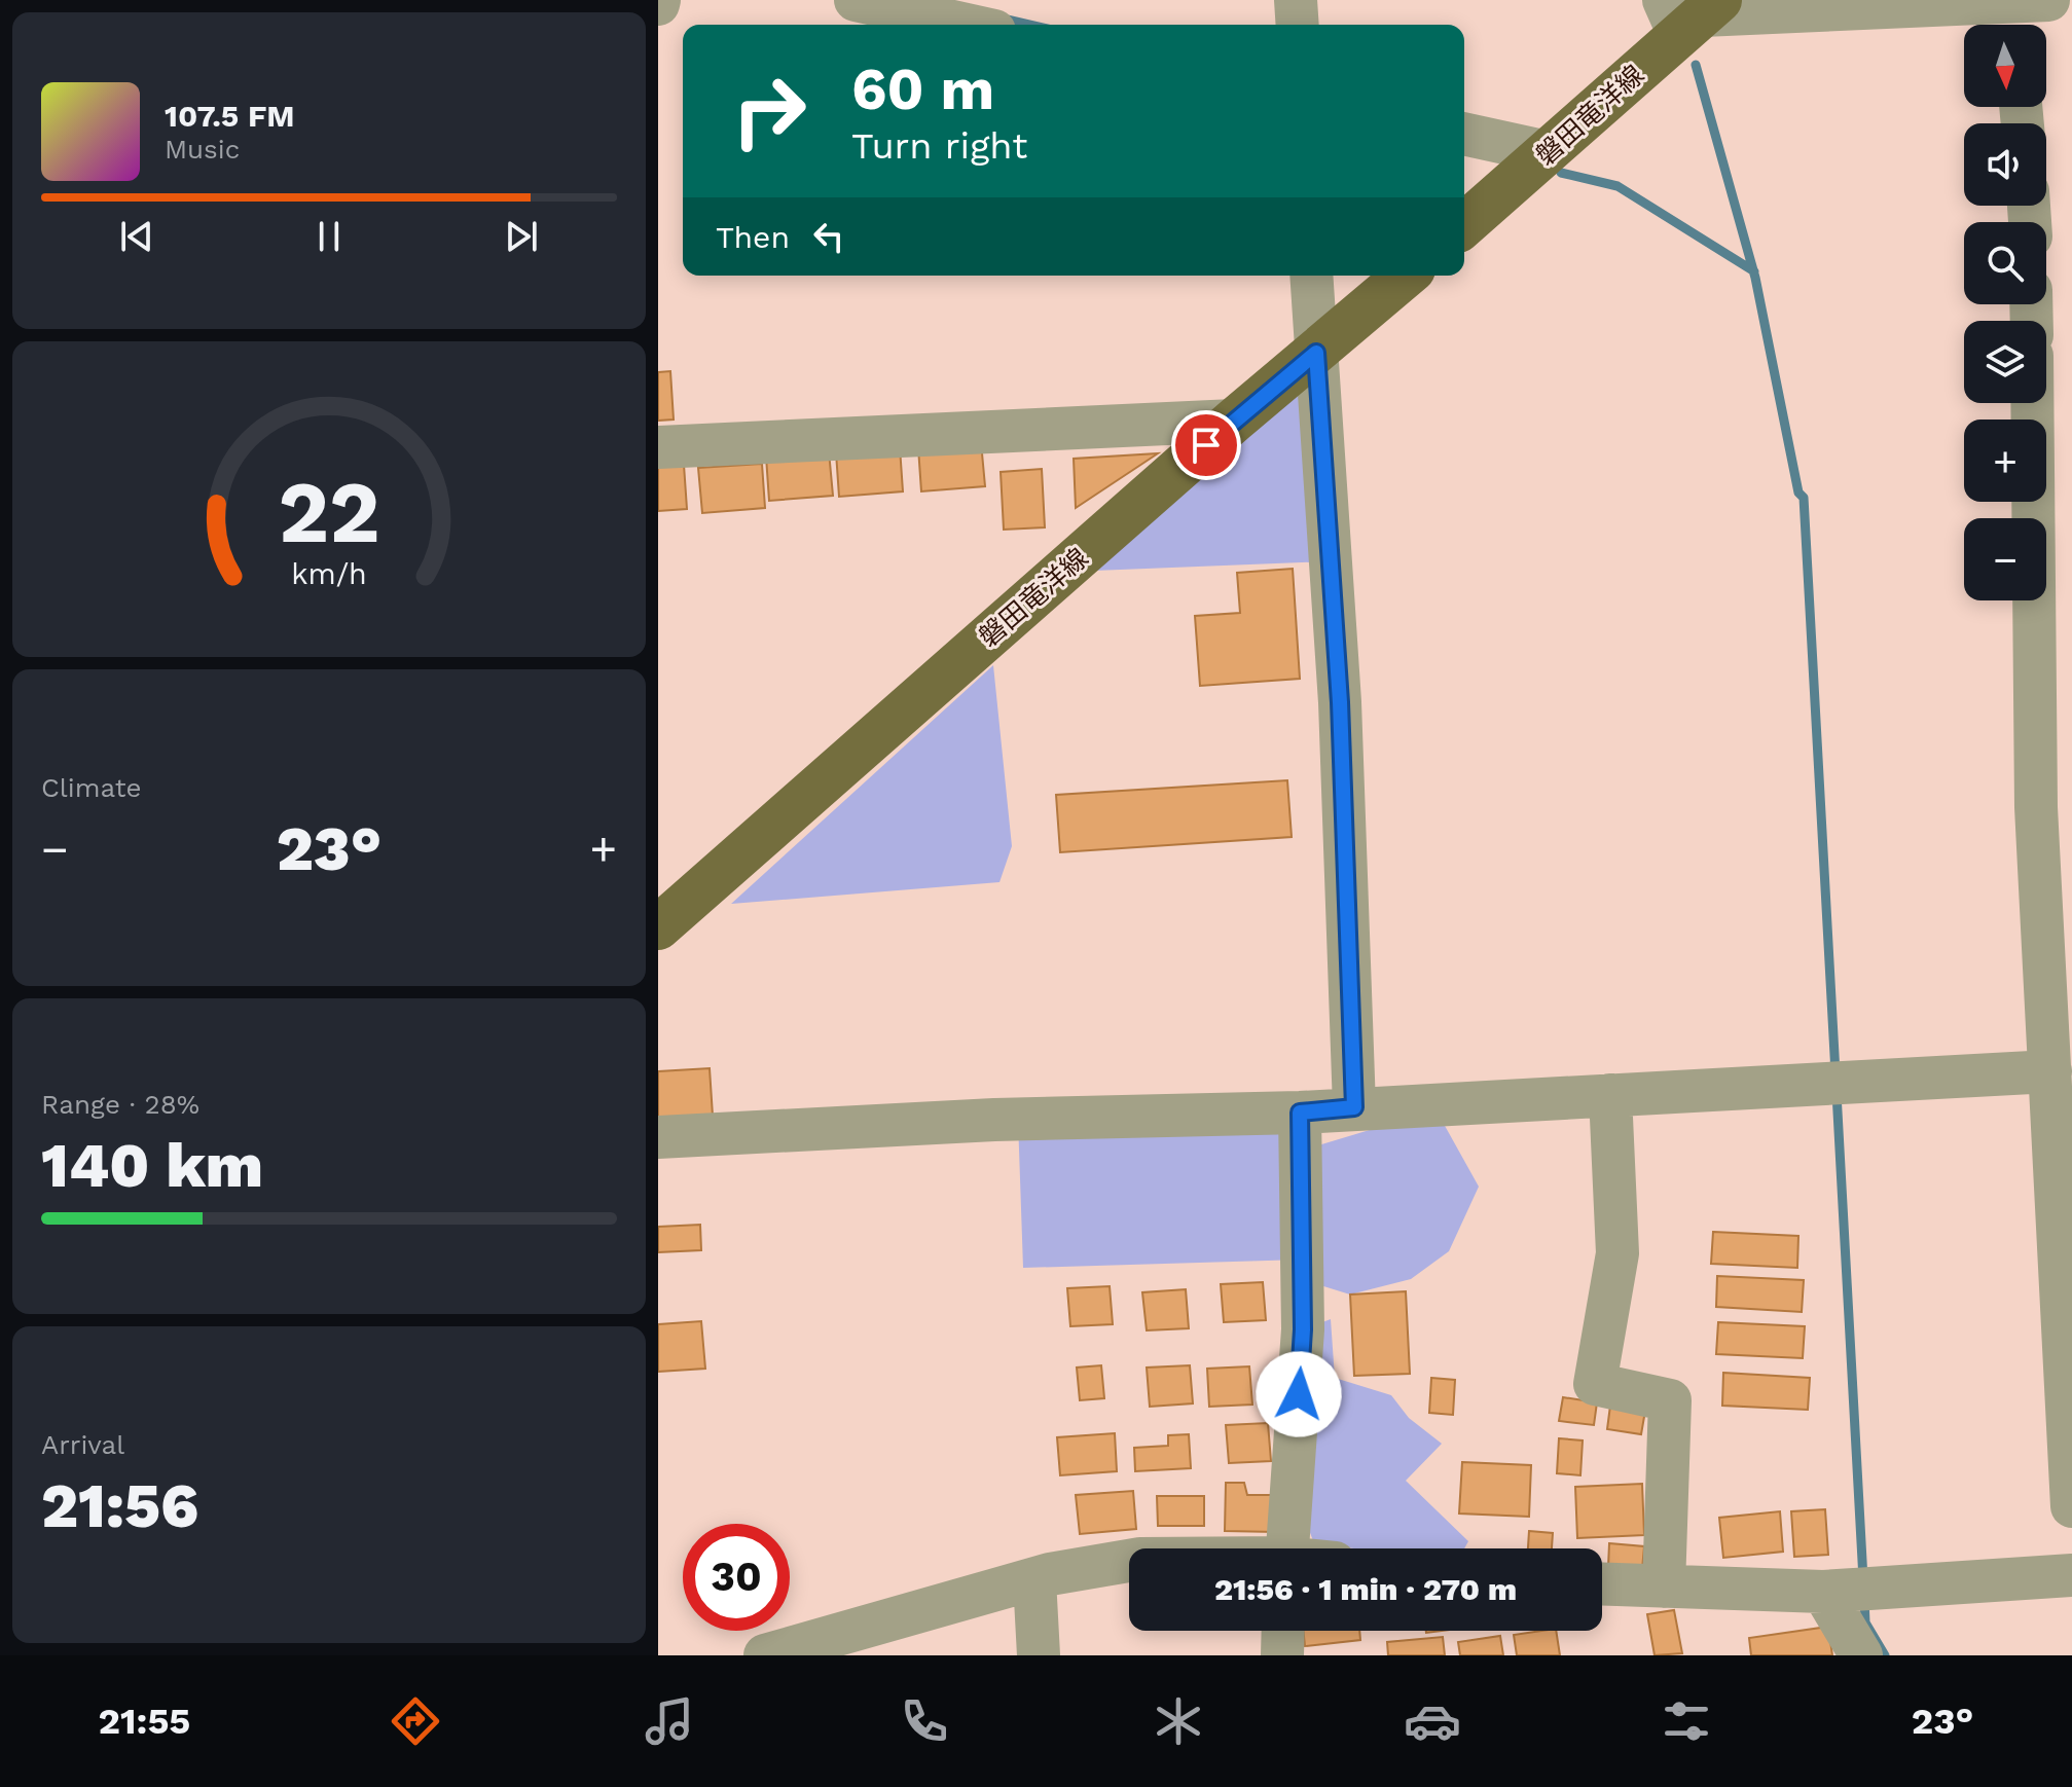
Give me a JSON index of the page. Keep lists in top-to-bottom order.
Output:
{
  "streets": {
    "main road": ["磐田竜洋線"]
  },
  "north": "bottom",
  "page": {
    "map_buttons": ["+", "−"],
    "turn": ["60 m", "Turn right"],
    "song": ["107.5 FM", "Music"],
    "then": "Then",
    "tile": [
      "Climate",
      ["Range · 28%", "140 km"],
      ["Arrival", "21:56"]
    ],
    "heat": ["−", "23°", "+"],
    "limit": "30",
    "trip": "21:56 · 1 min · 270 m",
    "tabs": ["21:55", "23°"],
    "gauge": ["22", "km/h"]
  }
}
